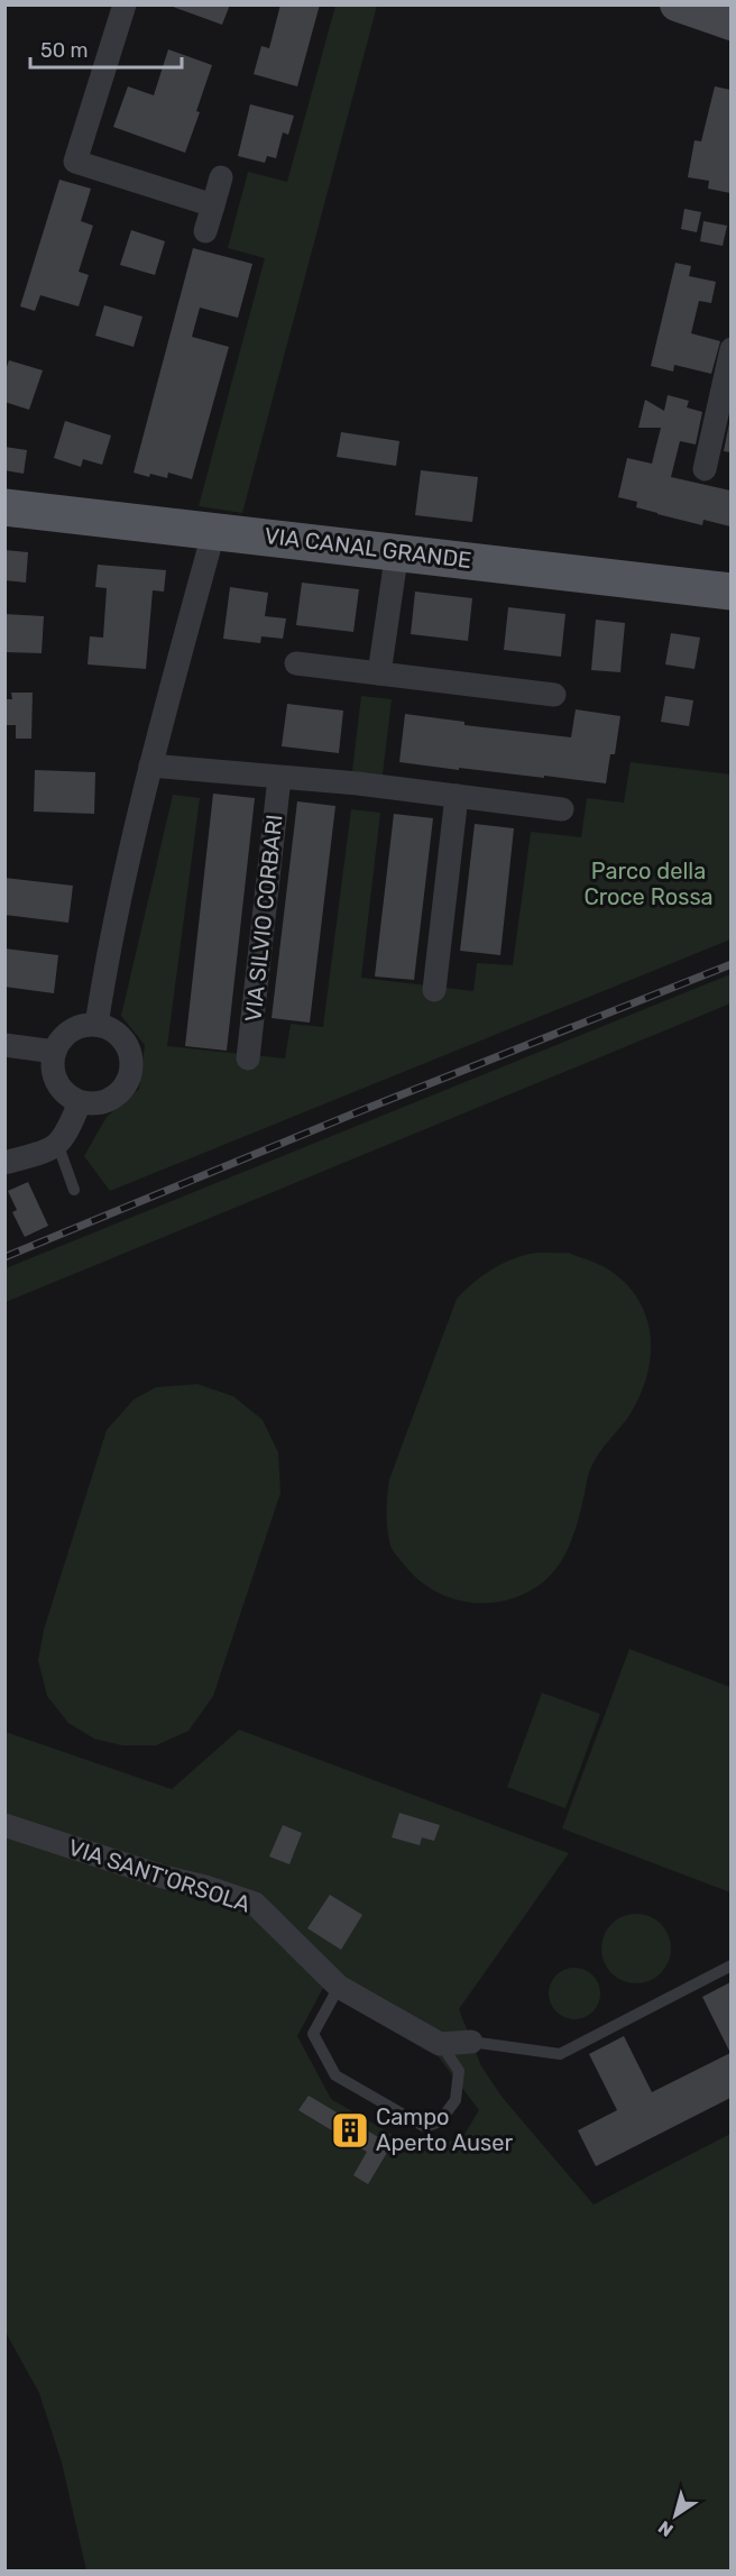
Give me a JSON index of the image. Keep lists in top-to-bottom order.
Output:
{
  "streets": {
    "main road": ["VIA CANAL GRANDE"],
    "street": ["VIA SILVIO CORBARI", "VIA SANT'ORSOLA"]
  },
  "parks": ["Parco della Croce Rossa"],
  "places": {
    "building": ["Campo Aperto Auser"]
  },
  "scale_bar": "50 m",
  "north": "bottom left"
}
